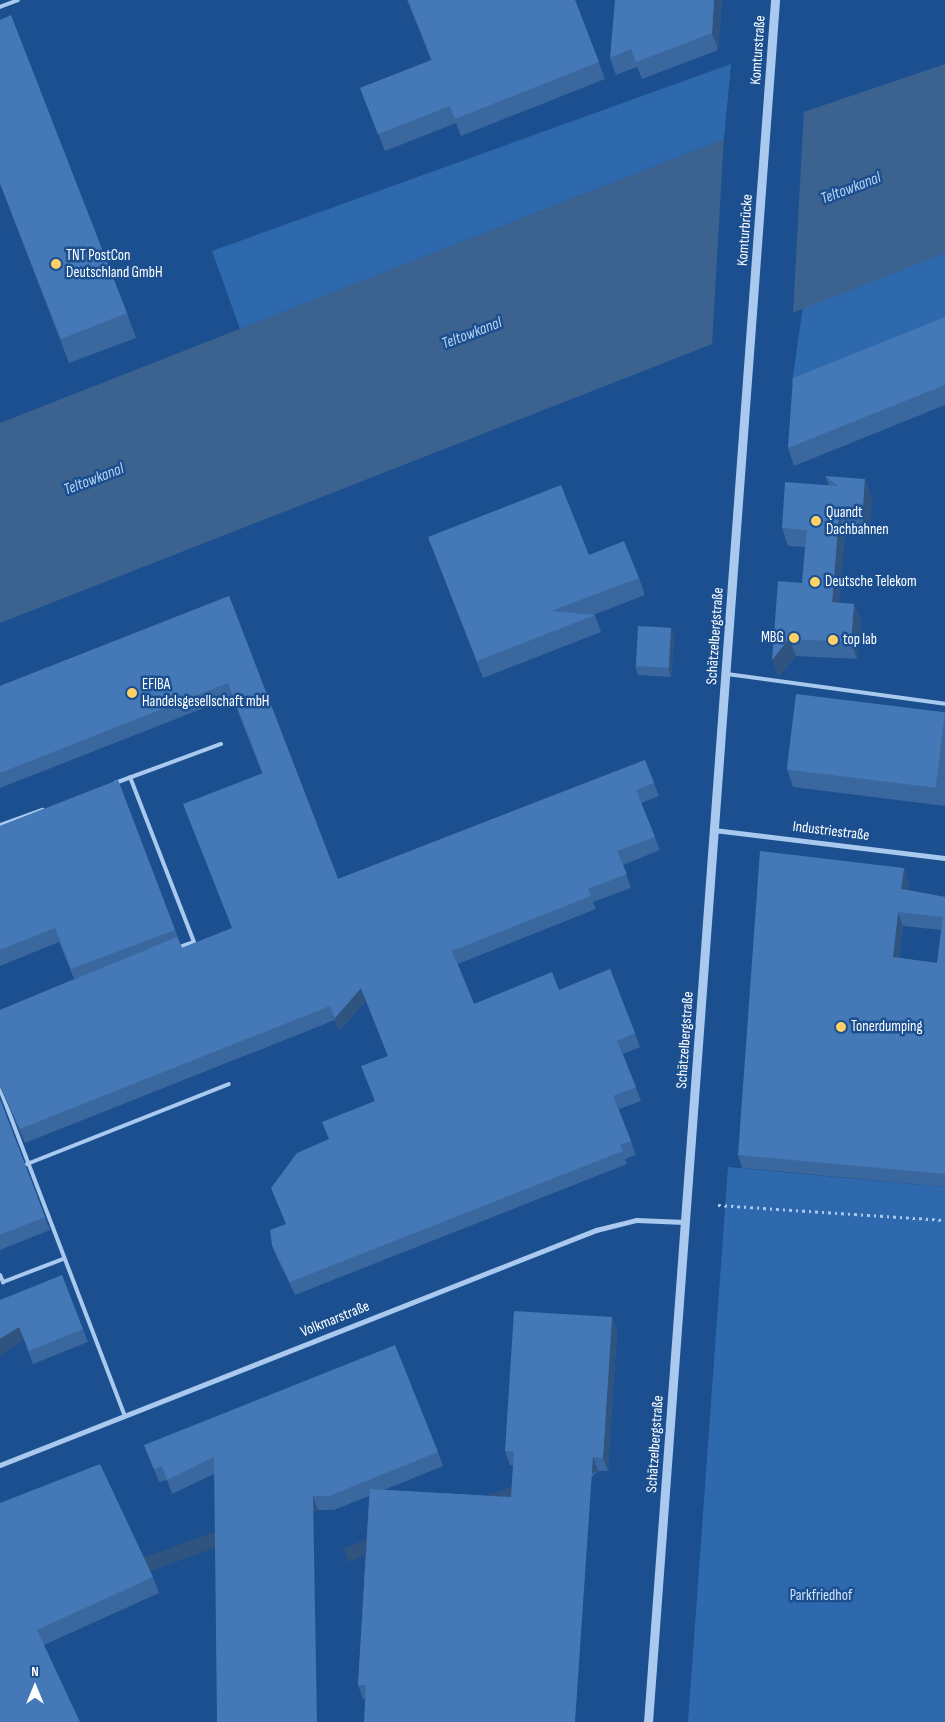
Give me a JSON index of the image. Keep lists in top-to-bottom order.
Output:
{
  "streets": {
    "street": [
      "Komturstraße",
      "Komturbrücke",
      "Schätzelbergstraße",
      "Industriestraße",
      "Volkmarstraße"
    ]
  },
  "crossings": [
    ["Komturstraße", "Komturbrücke"],
    ["Komturbrücke", "Schätzelbergstraße"],
    ["Schätzelbergstraße", "Industriestraße"],
    ["Schätzelbergstraße", "Volkmarstraße"]
  ],
  "water": ["Teltowkanal"],
  "parks": ["Parkfriedhof"],
  "places": [
    "TNT PostCon Deutschland GmbH",
    "Quandt Dachbahnen",
    "Deutsche Telekom",
    "MBG",
    "top lab",
    "EFIBA Handelsgesellschaft mbH",
    "Tonerdumping"
  ],
  "north": "top"
}
